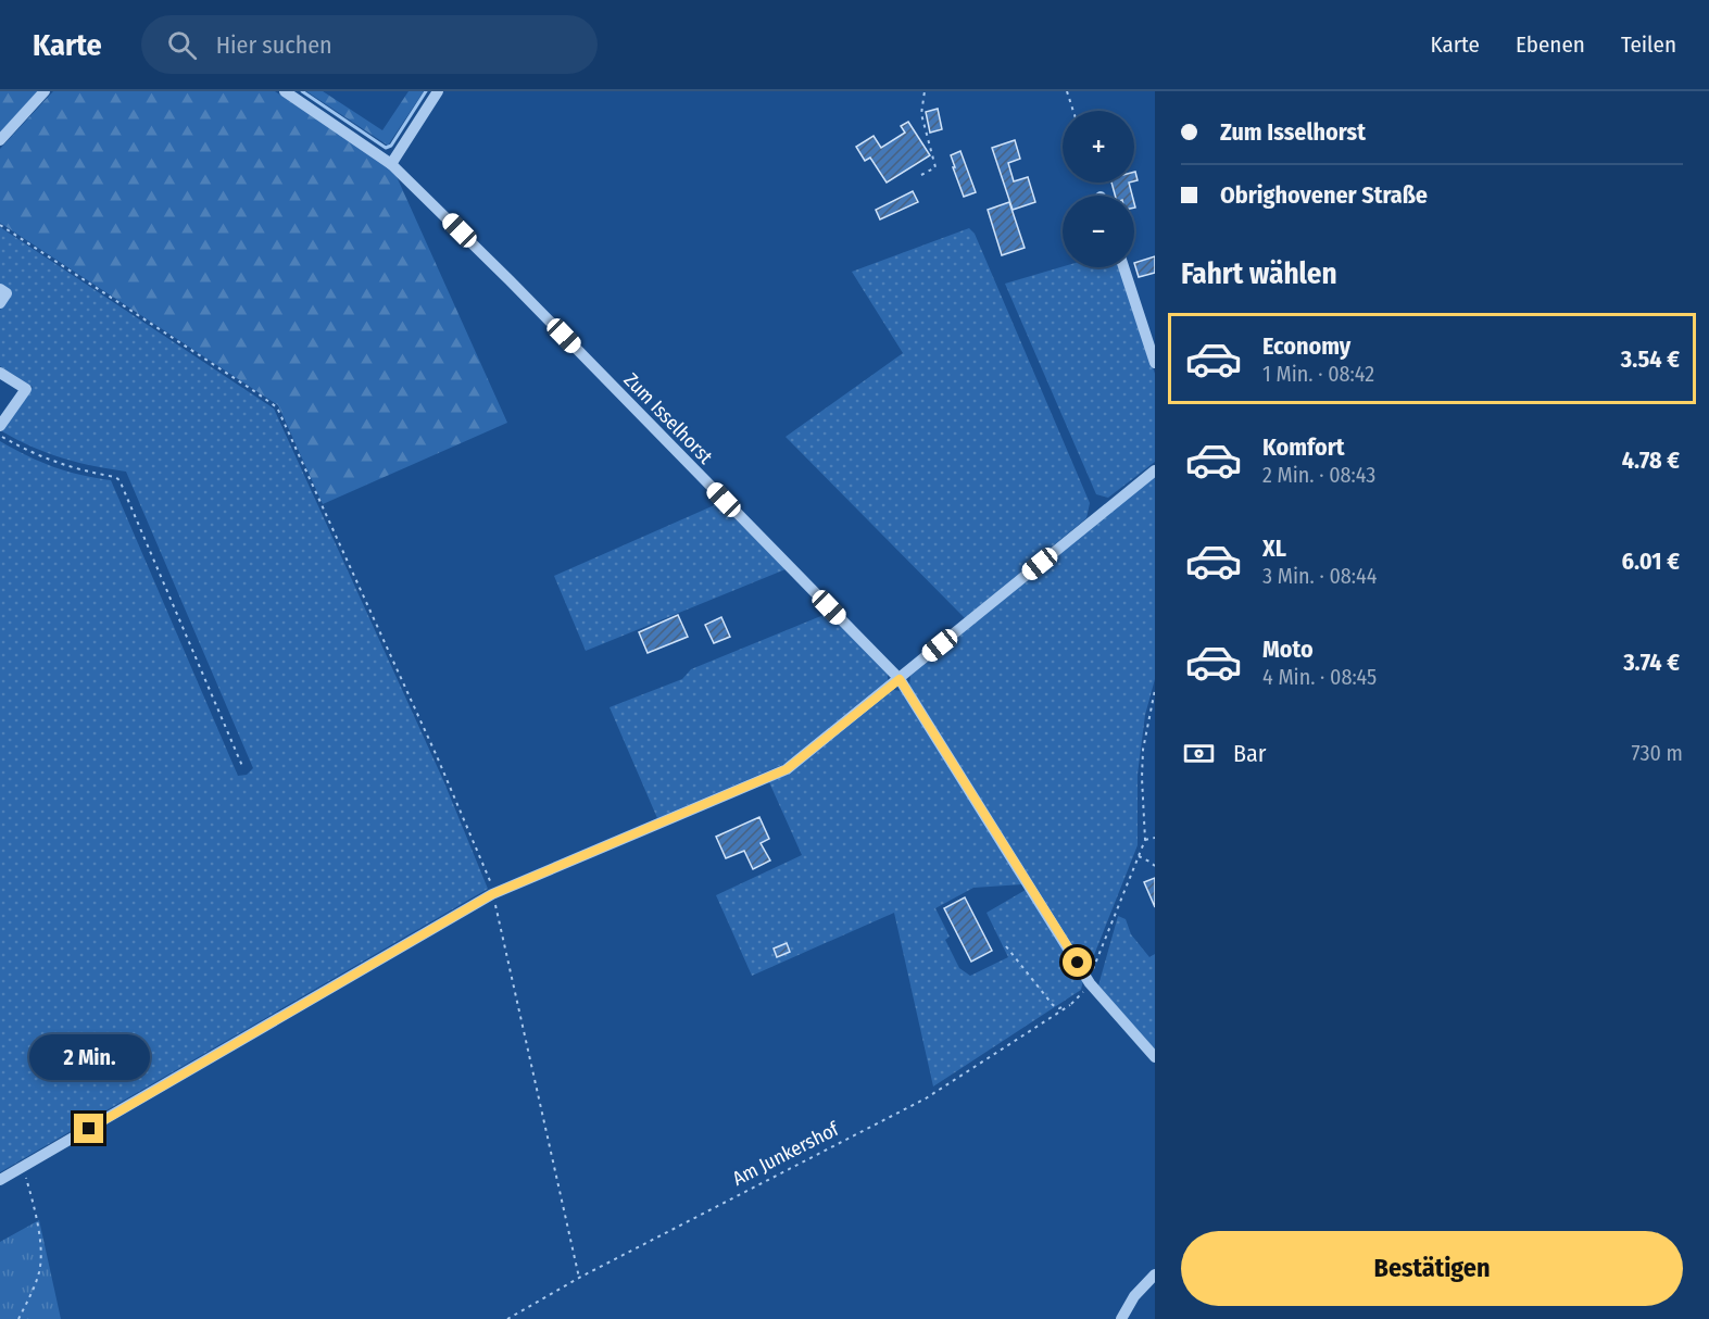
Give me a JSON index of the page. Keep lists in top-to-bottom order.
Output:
{
  "streets": {
    "street": ["Zum Isselhorst"],
    "path": ["Am Junkershof"]
  },
  "crossings": [
    ["Zum Isselhorst", "Am Junkershof"]
  ],
  "page": {
    "header": "Karte",
    "search": "Hier suchen",
    "nav": ["Karte", "Ebenen", "Teilen"],
    "banner": ["Zum Isselhorst", "Obrighovener Straße"],
    "map_buttons": ["+", "−"],
    "heading": "Fahrt wählen",
    "list": [
      {
        "name": "Economy",
        "note": "1 Min. · 08:42",
        "value": "3.54 €"
      },
      {
        "name": "Komfort",
        "note": "2 Min. · 08:43",
        "value": "4.78 €"
      },
      {
        "name": "XL",
        "note": "3 Min. · 08:44",
        "value": "6.01 €"
      },
      {
        "name": "Moto",
        "note": "4 Min. · 08:45",
        "value": "3.74 €"
      }
    ],
    "pay": ["Bar", "730 m"],
    "bubble": "2 Min.",
    "buttons": "Bestätigen"
  }
}
